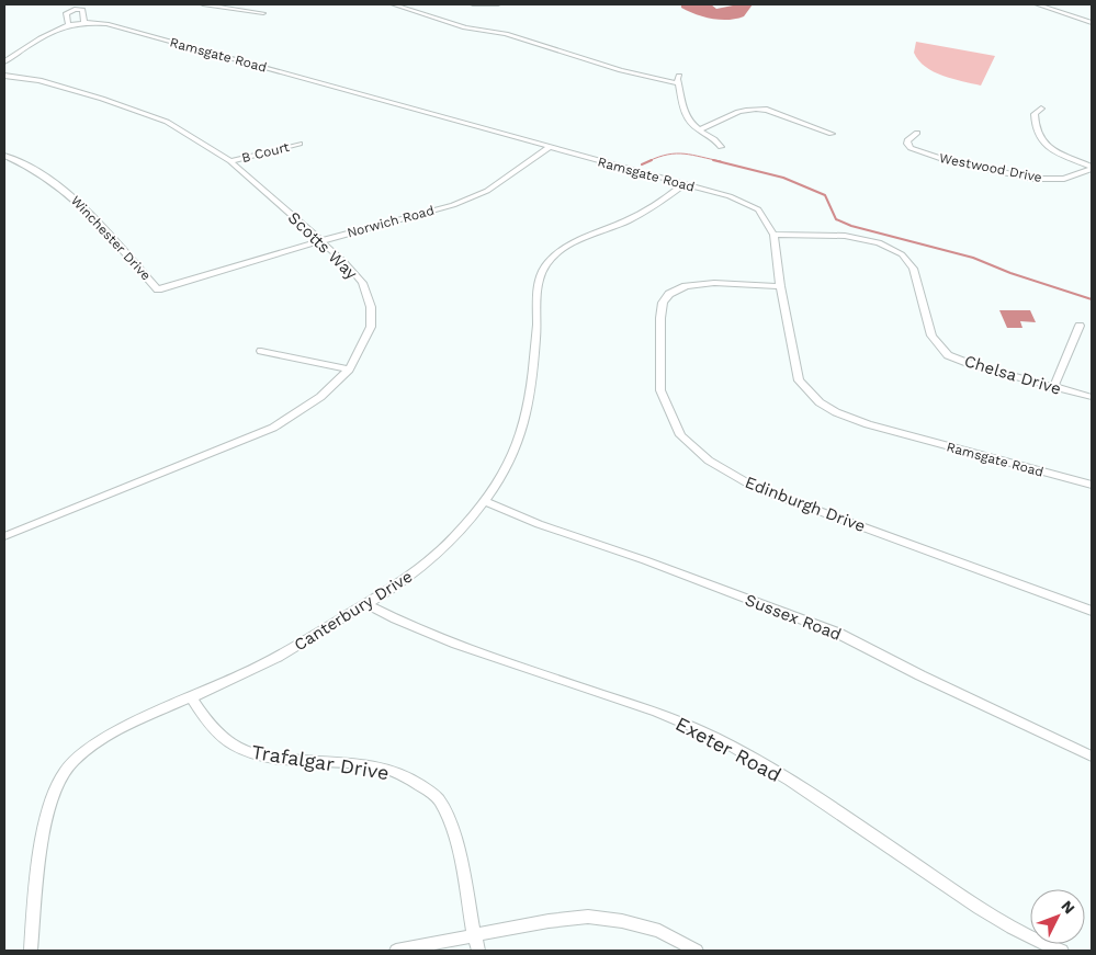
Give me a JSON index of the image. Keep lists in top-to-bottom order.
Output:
{
  "streets": {
    "street": [
      "Ramsgate Road",
      "B Court",
      "Westwood Drive",
      "Norwich Road",
      "Winchester Drive",
      "Scotts Way",
      "Chelsa Drive",
      "Edinburgh Drive",
      "Canterbury Drive",
      "Sussex Road",
      "Exeter Road",
      "Trafalgar Drive"
    ]
  },
  "crossings": [
    ["Ramsgate Road", "Norwich Road"],
    ["Ramsgate Road", "Chelsa Drive"],
    ["Ramsgate Road", "Edinburgh Drive"],
    ["Ramsgate Road", "Canterbury Drive"],
    ["B Court", "Scotts Way"],
    ["Norwich Road", "Winchester Drive"],
    ["Norwich Road", "Scotts Way"],
    ["Canterbury Drive", "Sussex Road"],
    ["Canterbury Drive", "Exeter Road"],
    ["Canterbury Drive", "Trafalgar Drive"]
  ],
  "north": "top right"
}
